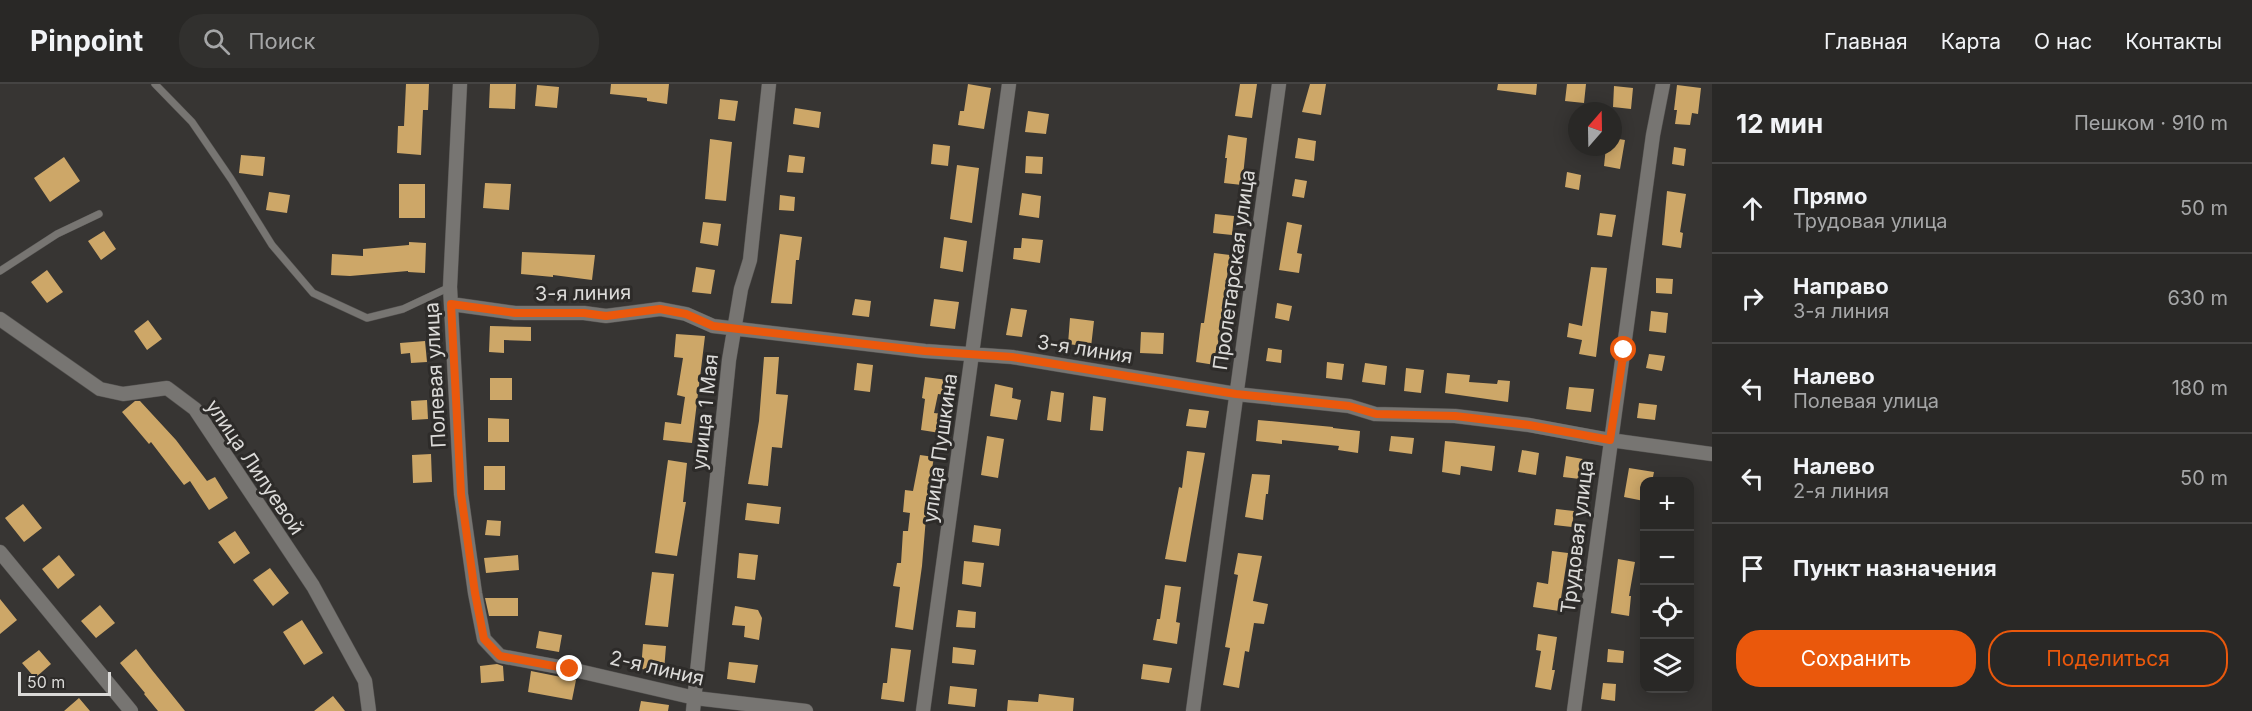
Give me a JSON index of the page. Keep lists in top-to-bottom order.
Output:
{
  "streets": {
    "street": [
      "Пролетарская улица",
      "3-я линия",
      "Полевая улица",
      "улица 1 Мая",
      "улица Пушкина",
      "улица Лилуевой",
      "Трудовая улица",
      "2-я линия"
    ]
  },
  "crossings": [
    ["Пролетарская улица", "3-я линия"],
    ["3-я линия", "Полевая улица"],
    ["3-я линия", "улица 1 Мая"],
    ["3-я линия", "улица Пушкина"],
    ["3-я линия", "Трудовая улица"],
    ["Полевая улица", "2-я линия"],
    ["улица 1 Мая", "2-я линия"]
  ],
  "scale_bar": "50 m",
  "north": "top",
  "page": {
    "header": "Pinpoint",
    "search": "Поиск",
    "nav": [
      "Главная",
      "Карта",
      "О нас",
      "Контакты"
    ],
    "heading": ["12 мин", "Пешком · 910 m"],
    "list": [
      ["Прямо", "Трудовая улица", "50 m"],
      ["Направо", "3-я линия", "630 m"],
      ["Налево", "Полевая улица", "180 m"],
      ["Налево", "2-я линия", "50 m"],
      "Пункт назначения"
    ],
    "map_buttons": ["+", "−"],
    "buttons": ["Сохранить", "Поделиться"],
    "scale": "50 m"
  }
}
